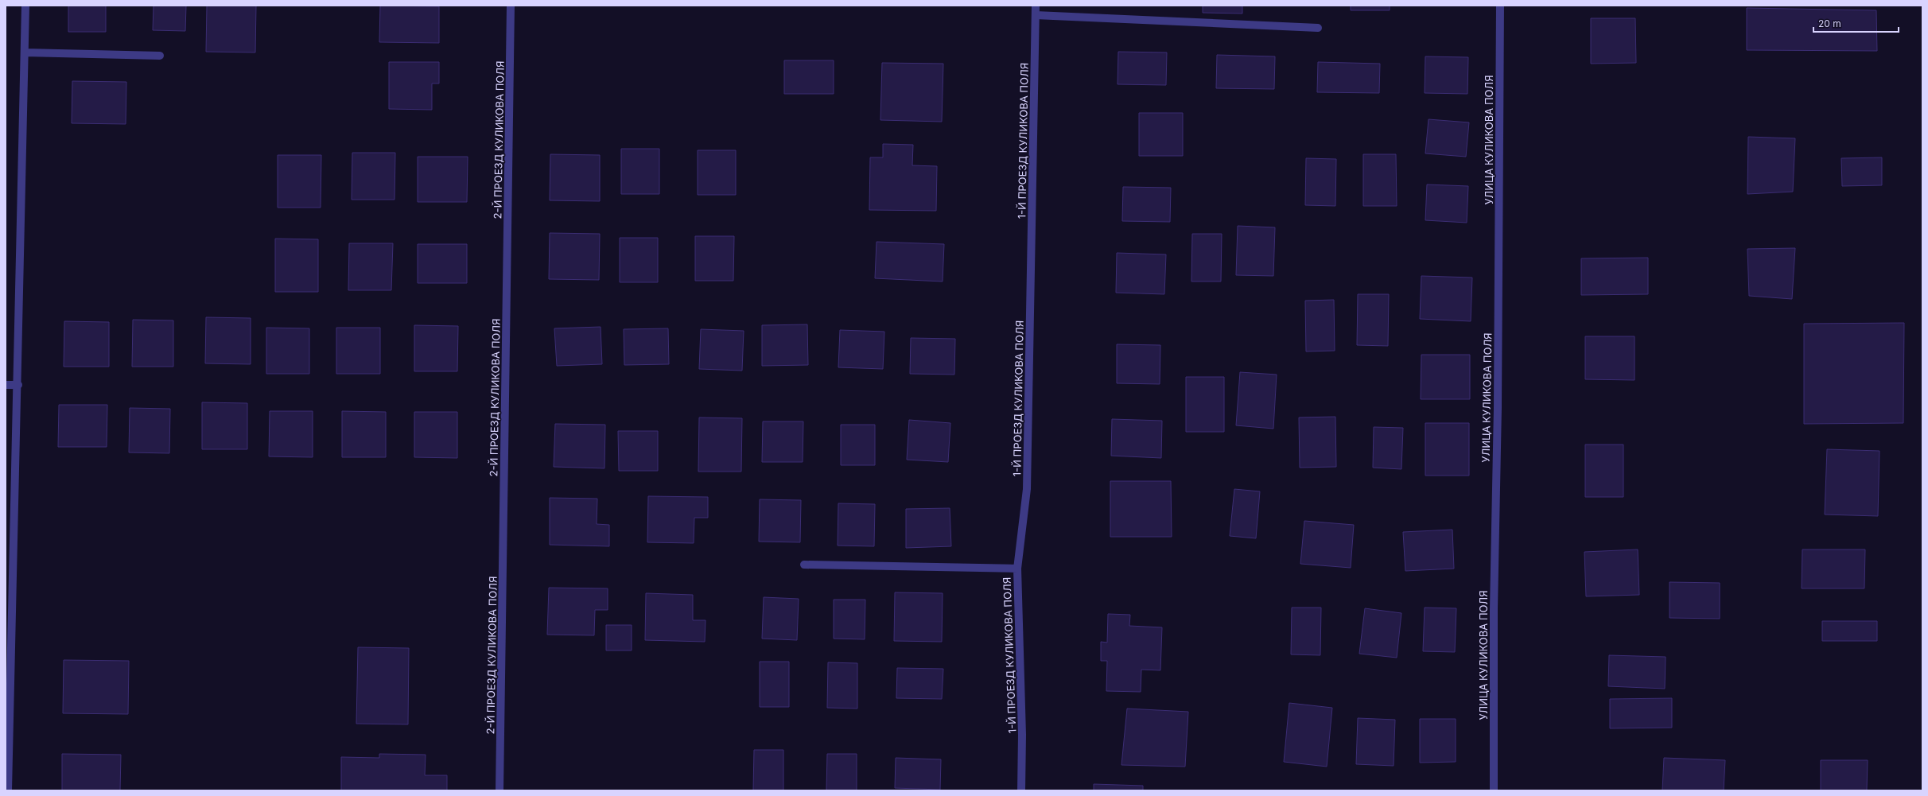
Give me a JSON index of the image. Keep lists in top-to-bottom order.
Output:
{
  "streets": {
    "street": ["2-Й ПРОЕЗД КУЛИКОВА ПОЛЯ", "УЛИЦА КУЛИКОВА ПОЛЯ", "1-Й ПРОЕЗД КУЛИКОВА ПОЛЯ"]
  },
  "scale_bar": "20 m"
}
